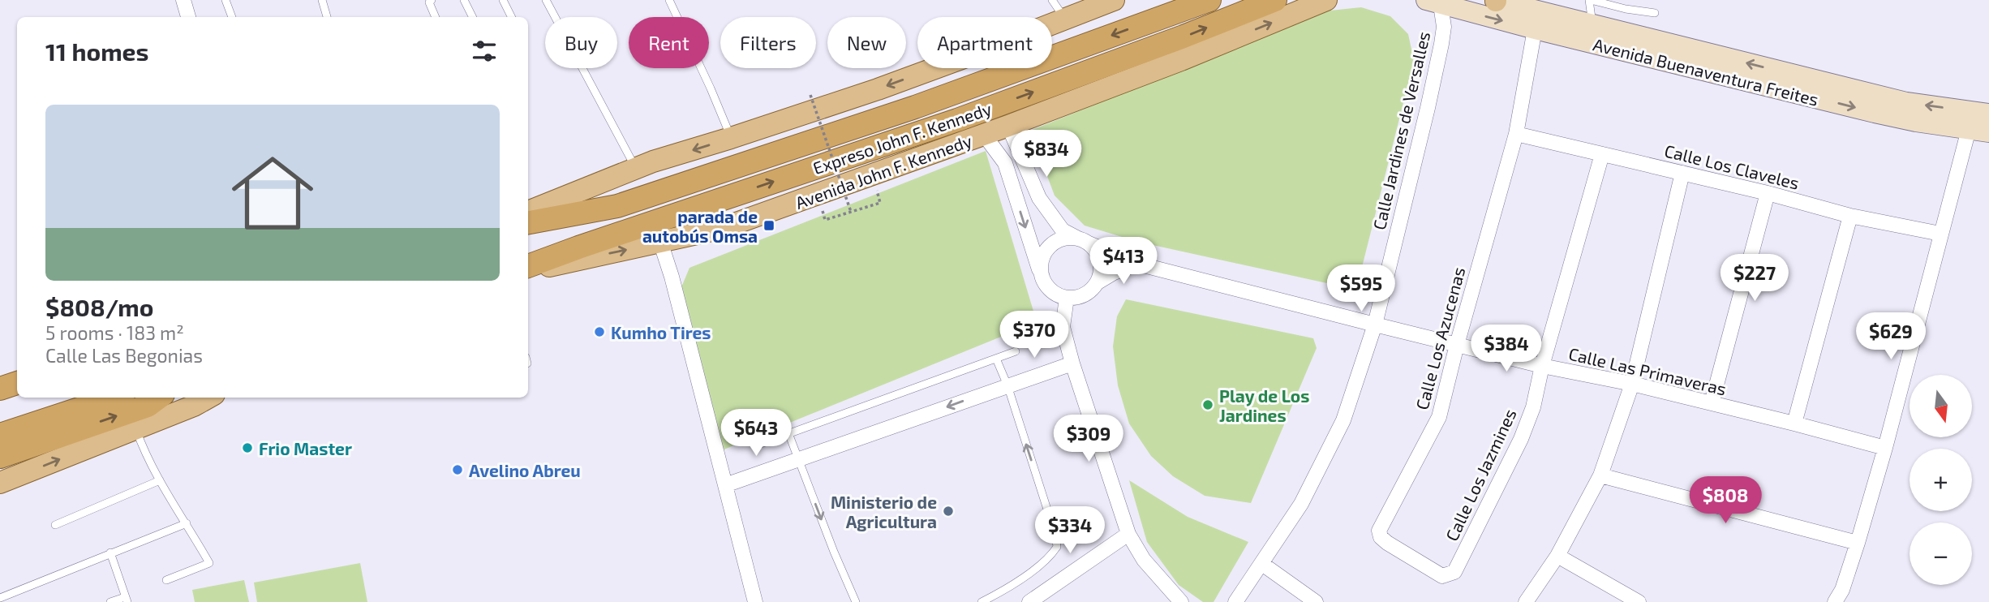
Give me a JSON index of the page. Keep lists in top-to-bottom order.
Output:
{
  "streets": {
    "highway": ["Expreso John F. Kennedy"],
    "main road": ["Avenida Buenaventura Freites", "Avenida John F. Kennedy"],
    "street": [
      "Calle Jardines de Versalles",
      "Calle Los Claveles",
      "Calle Los Azucenas",
      "Calle Las Primaveras",
      "Calle Los Jazmines"
    ]
  },
  "crossings": [
    ["Avenida Buenaventura Freites", "Calle Jardines de Versalles"],
    ["Avenida Buenaventura Freites", "Calle Los Azucenas"],
    ["Calle Jardines de Versalles", "Calle Las Primaveras"],
    ["Calle Los Claveles", "Calle Los Azucenas"],
    ["Calle Los Claveles", "Calle Los Jazmines"],
    ["Avenida John F. Kennedy", "Calle Las Primaveras"],
    ["Calle Los Azucenas", "Calle Las Primaveras"],
    ["Calle Los Azucenas", "Calle Los Jazmines"],
    ["Calle Las Primaveras", "Calle Los Jazmines"]
  ],
  "places": {
    "transit": ["parada de autobús Omsa"],
    "other": [
      "Kumho Tires",
      "Play de Los Jardines",
      "Frio Master",
      "Avelino Abreu",
      "Ministerio de Agricultura"
    ]
  },
  "north": "bottom",
  "page": {
    "chip": [
      "Buy",
      "Rent",
      "Filters",
      "New",
      "Apartment"
    ],
    "heading": "11 homes",
    "list": [
      {
        "name": "$808/mo",
        "note": "5 rooms · 183 m² · Calle Las Begonias"
      }
    ],
    "price": [
      "$834",
      "$413",
      "$227",
      "$595",
      "$370",
      "$629",
      "$384",
      "$643",
      "$309",
      "$808",
      "$334"
    ],
    "map_buttons": ["+", "−"]
  }
}
